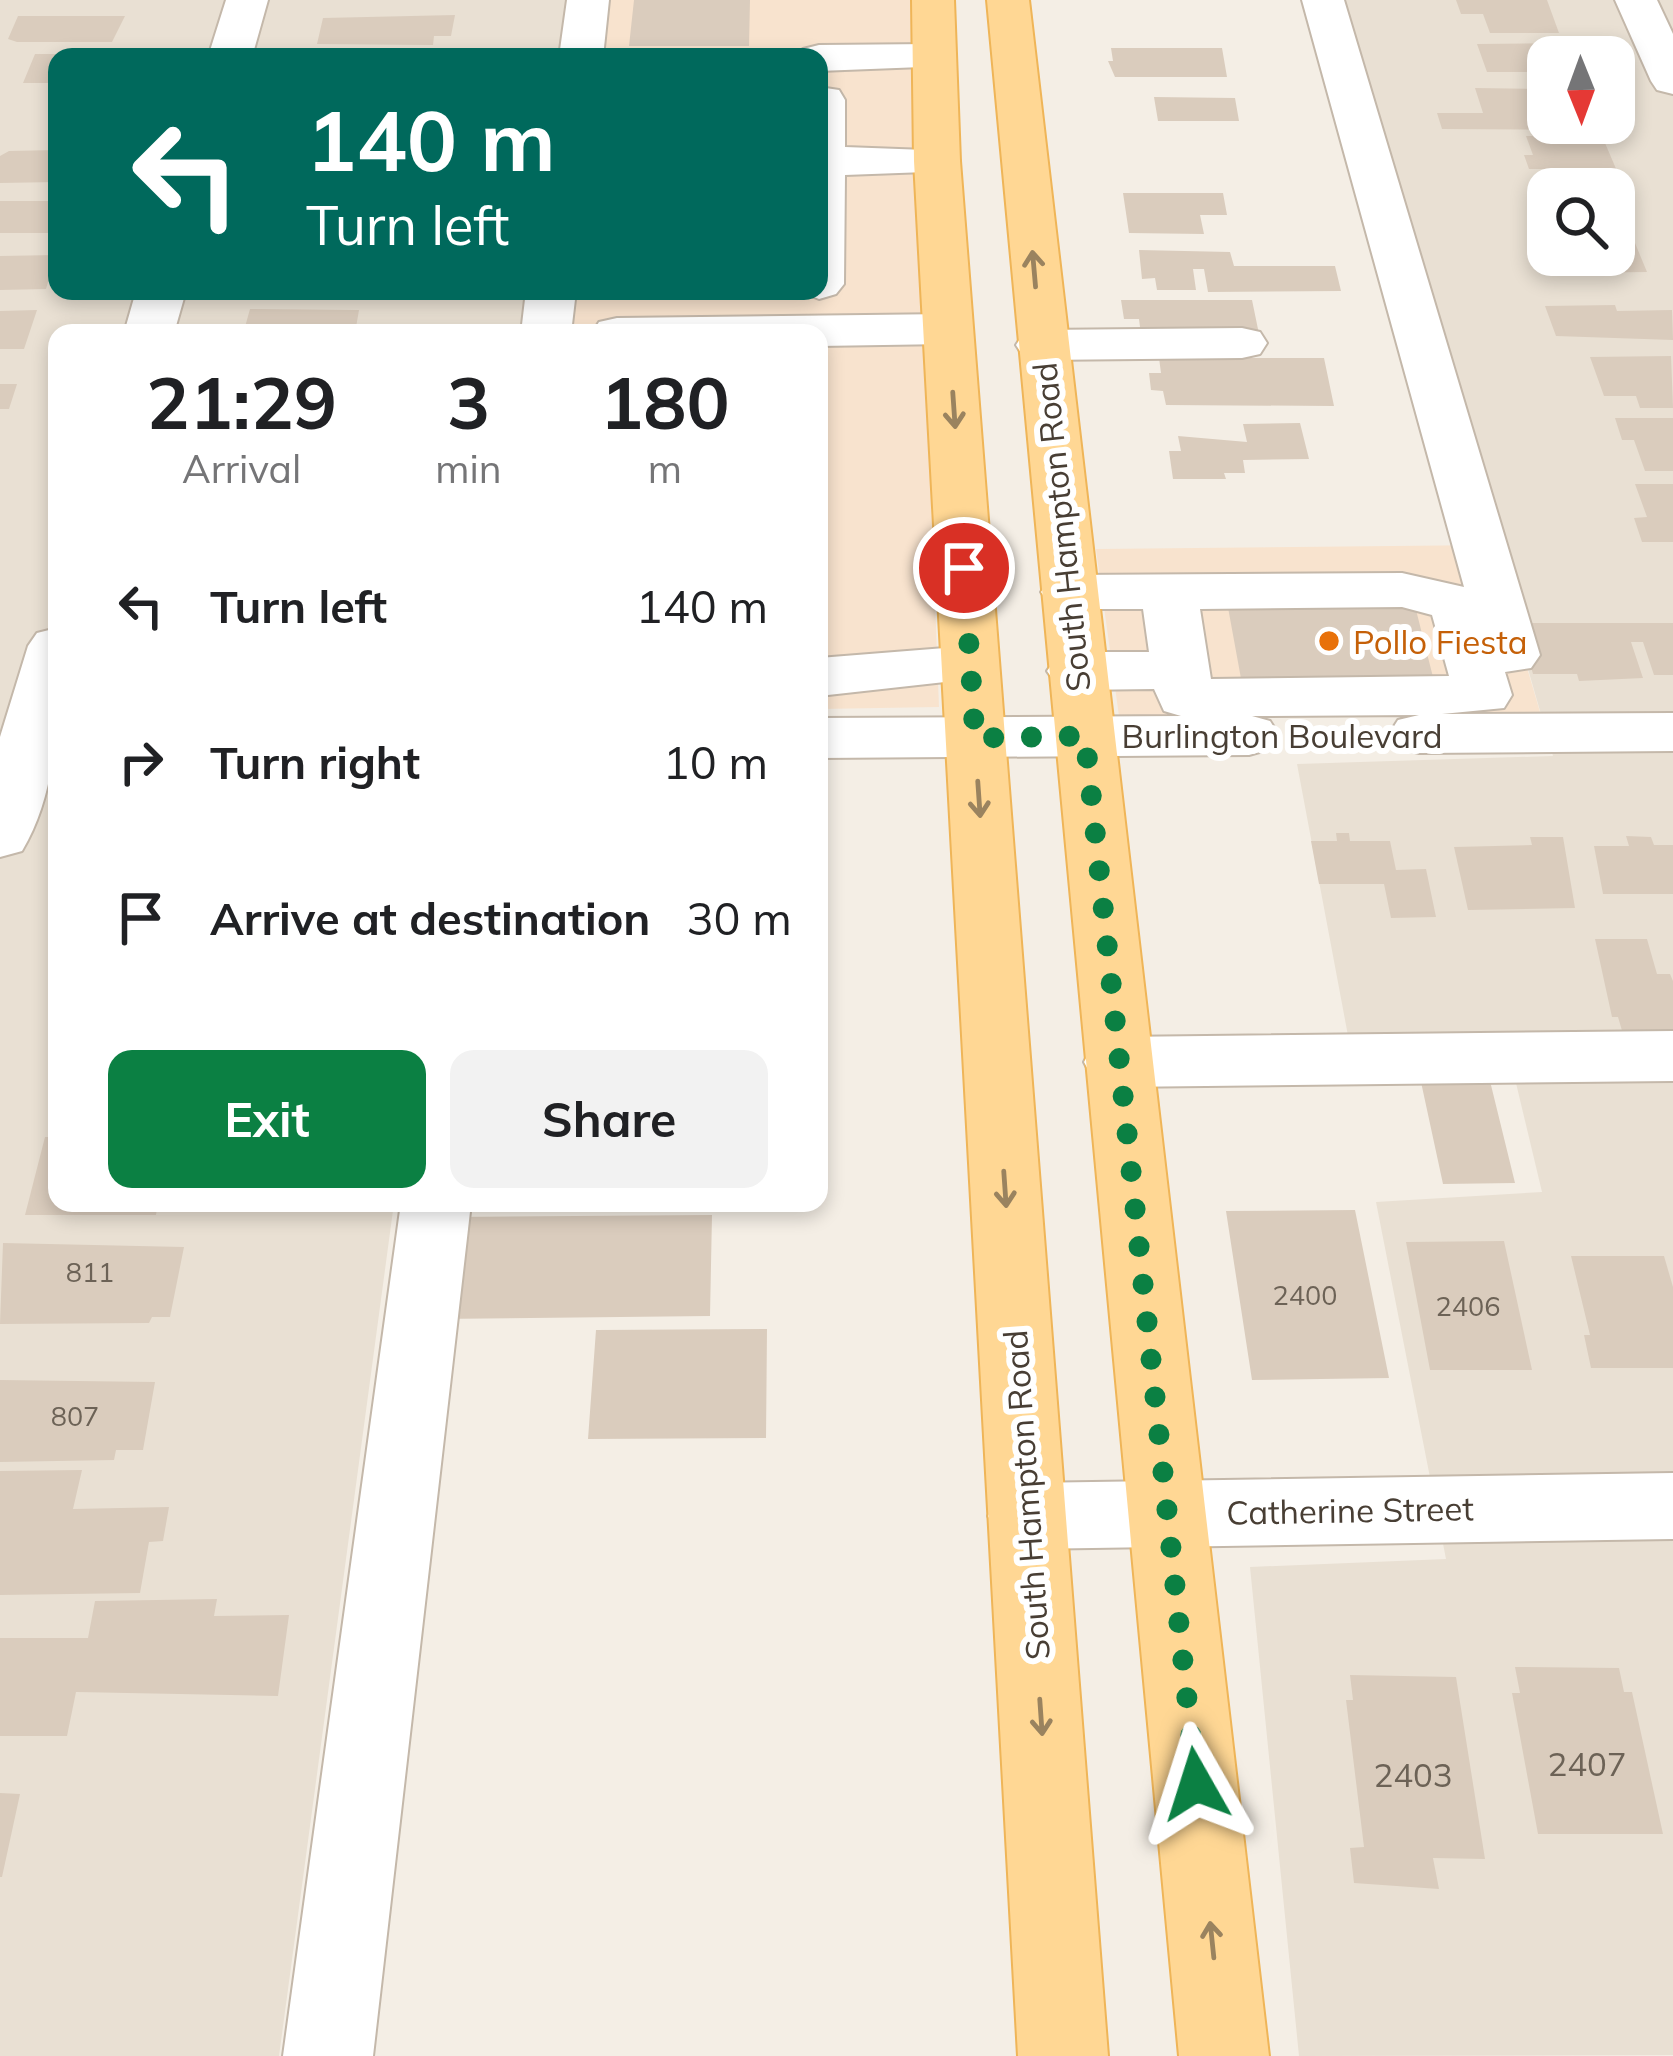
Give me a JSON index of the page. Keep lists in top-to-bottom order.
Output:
{
  "streets": {
    "main road": ["South Hampton Road"],
    "street": ["Burlington Boulevard", "Catherine Street"]
  },
  "crossings": [
    ["South Hampton Road", "Burlington Boulevard"],
    ["South Hampton Road", "Catherine Street"]
  ],
  "places": ["Pollo Fiesta"],
  "house_numbers": [
    "811",
    "2400",
    "2406",
    "807",
    "2407",
    "2403"
  ],
  "north": "bottom",
  "page": {
    "turn": ["140 m", "Turn left"],
    "eta": [
      "21:29",
      "Arrival",
      "3",
      "min",
      "180",
      "m"
    ],
    "list": [
      {
        "name": "Turn left",
        "value": "140 m"
      },
      {
        "name": "Turn right",
        "value": "10 m"
      },
      {
        "name": "Arrive at destination",
        "value": "30 m"
      }
    ],
    "buttons": ["Exit", "Share"]
  }
}
